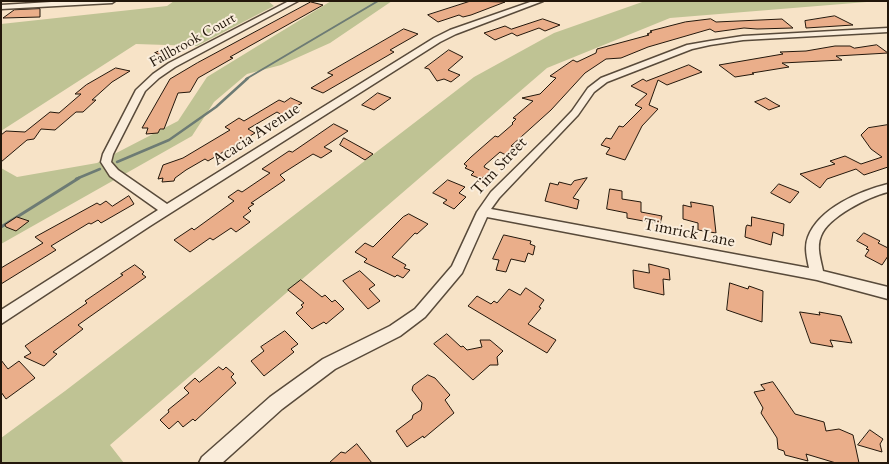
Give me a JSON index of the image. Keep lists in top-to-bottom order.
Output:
{
  "streets": {
    "street": [
      "Fallbrook Court",
      "Acacia Avenue",
      "Tim Street",
      "Timrick Lane"
    ]
  },
  "crossings": [
    ["Fallbrook Court", "Acacia Avenue"],
    ["Tim Street", "Timrick Lane"]
  ]
}
